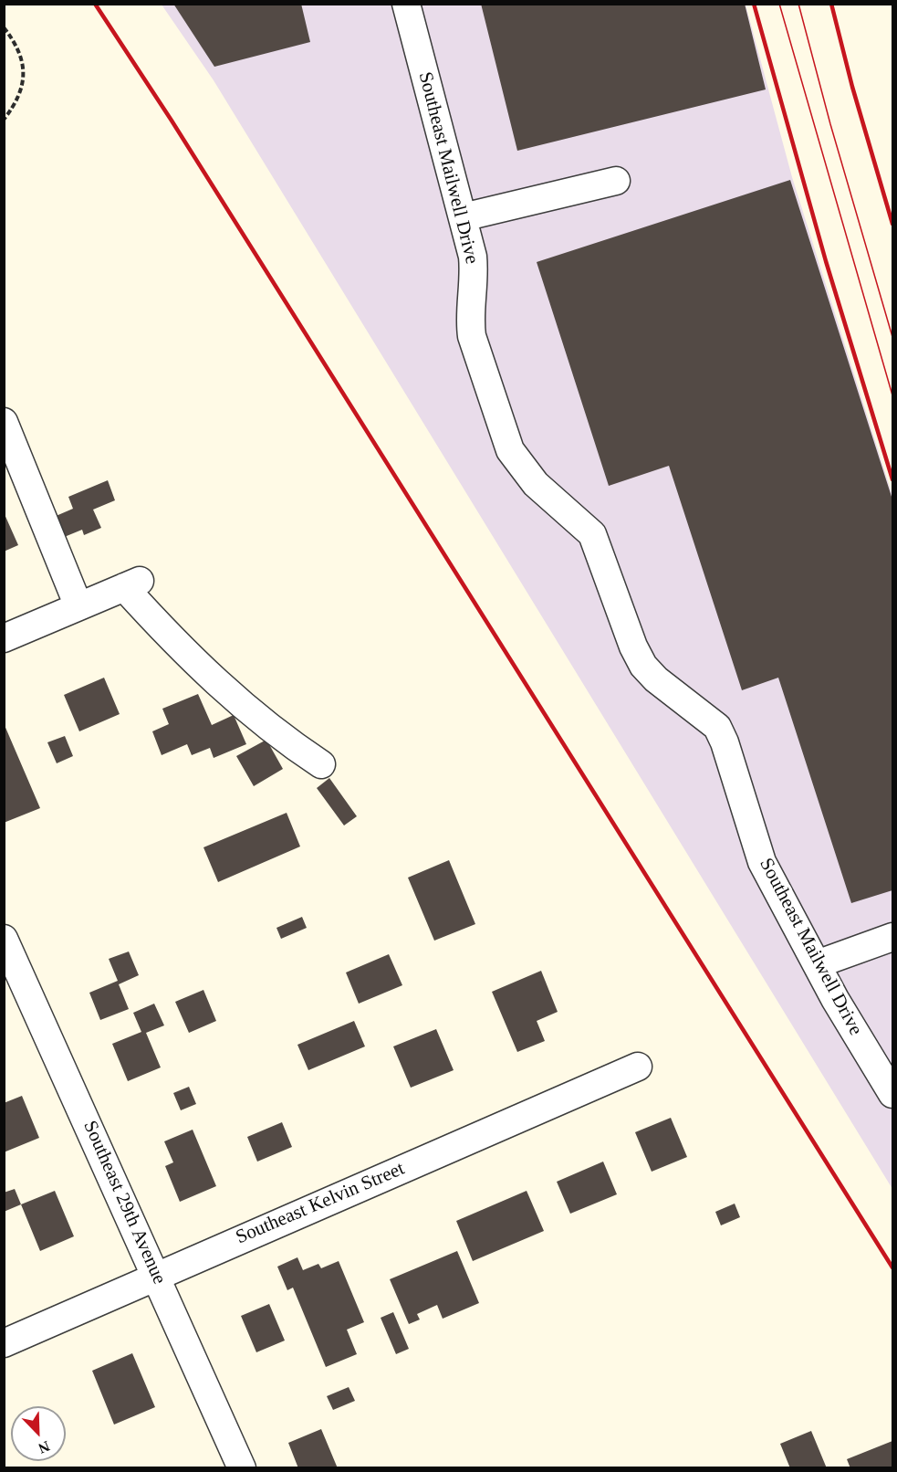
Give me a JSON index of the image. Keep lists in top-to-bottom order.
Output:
{
  "streets": {
    "street": ["Southeast Mailwell Drive", "Southeast 29th Avenue", "Southeast Kelvin Street"]
  },
  "crossings": [
    ["Southeast 29th Avenue", "Southeast Kelvin Street"]
  ],
  "north": "bottom right"
}
